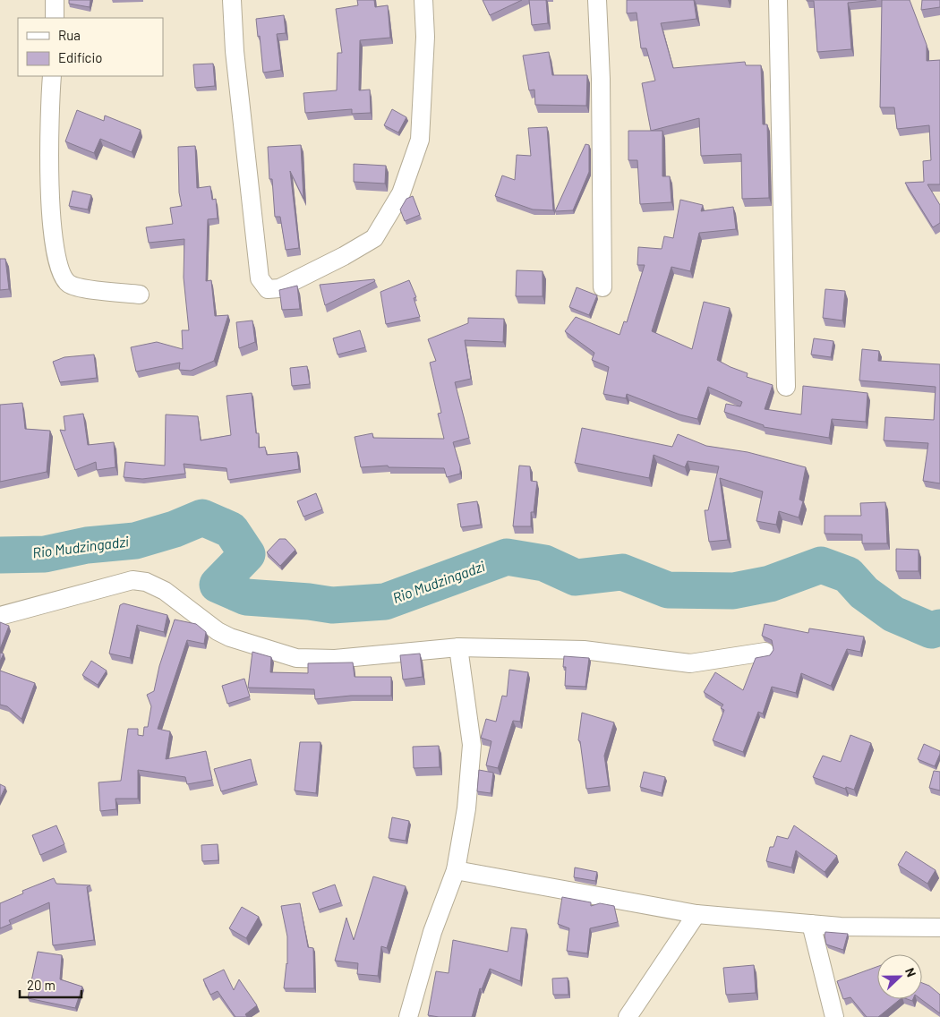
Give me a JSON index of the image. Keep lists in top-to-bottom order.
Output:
{
  "water": ["Rio Mudzingadzi"],
  "legend": ["Rua", "Edifício"],
  "scale_bar": "20 m",
  "north": "right"
}
